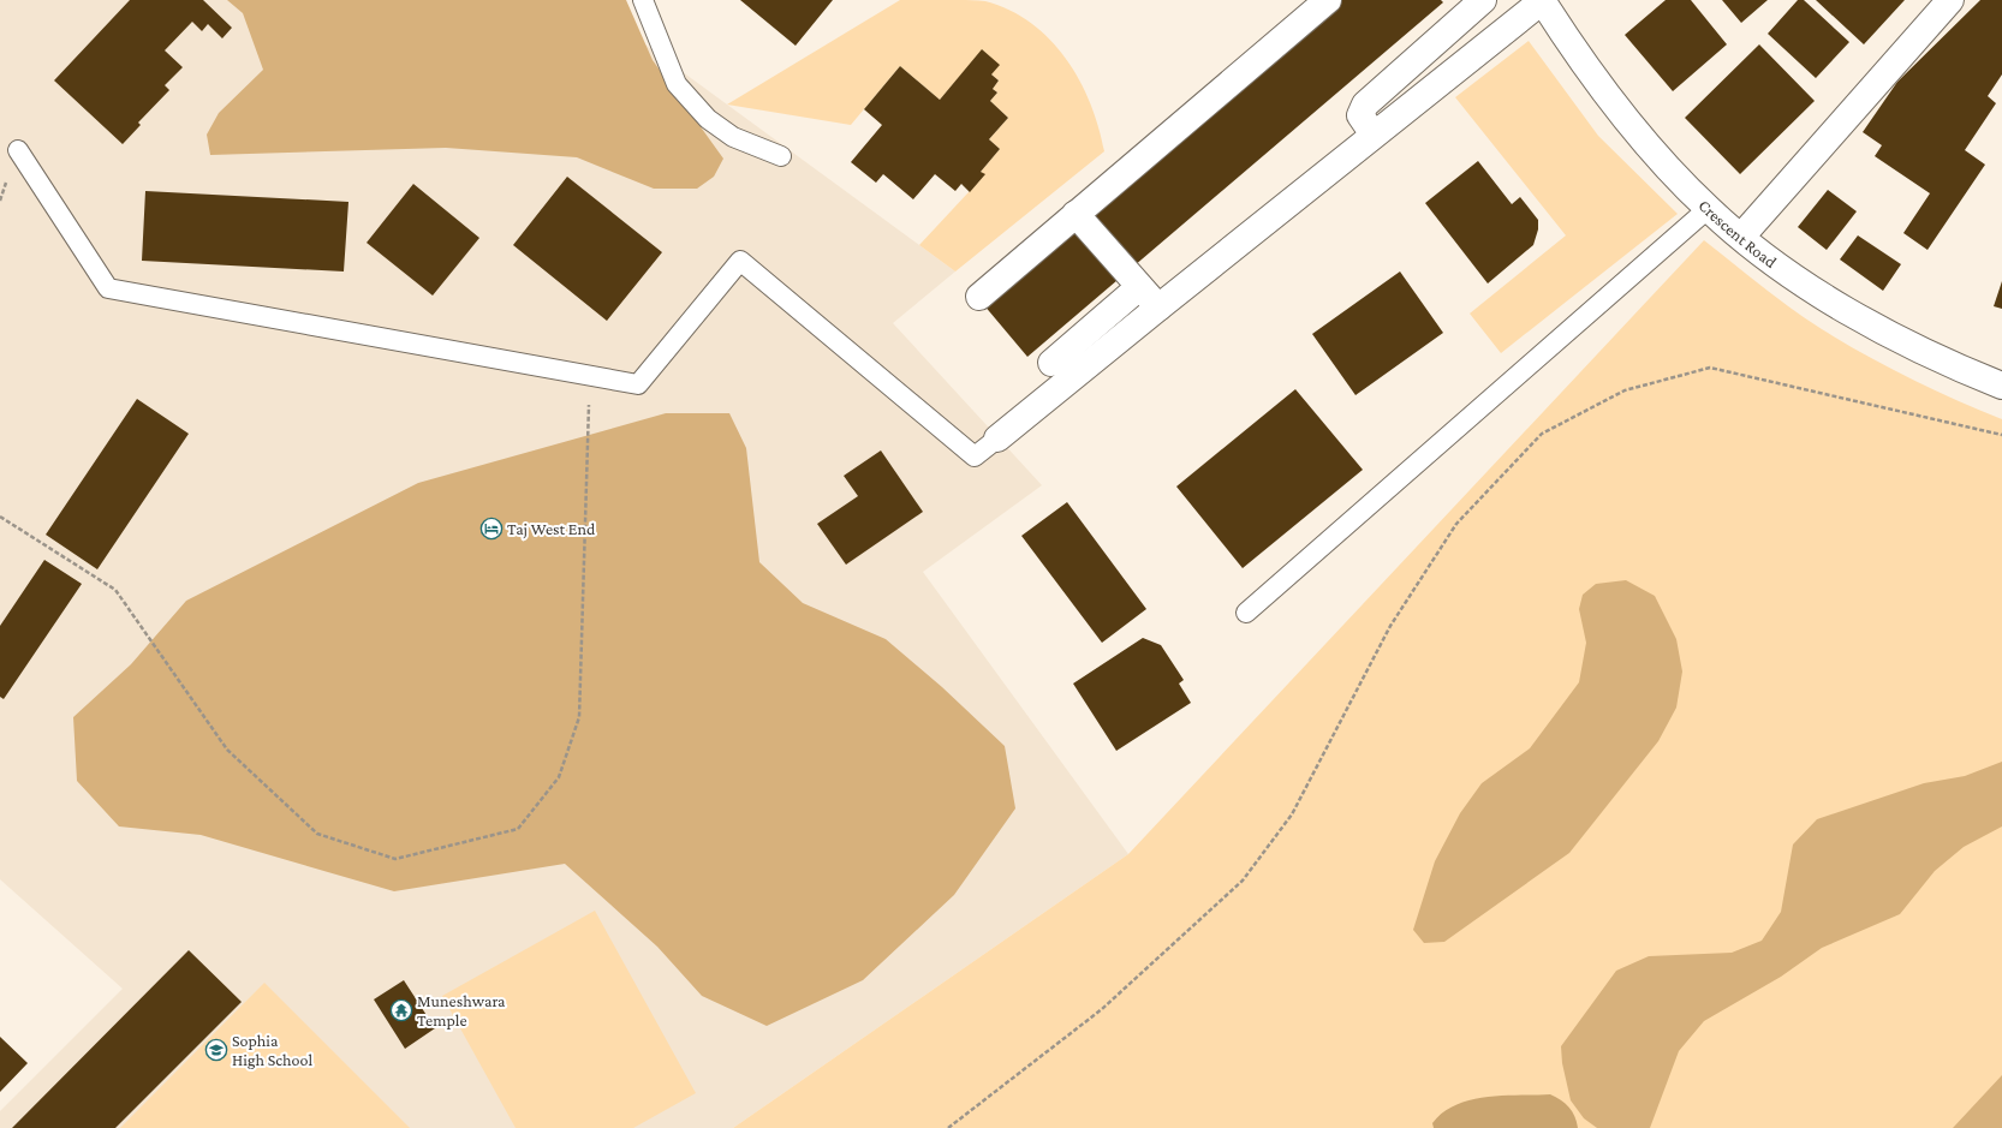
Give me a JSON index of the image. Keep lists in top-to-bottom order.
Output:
{
  "streets": {
    "street": ["Crescent Road"]
  },
  "places": {
    "hotel": ["Taj West End"],
    "temple": ["Muneshwara Temple"],
    "school or university": ["Sophia High School"]
  }
}
